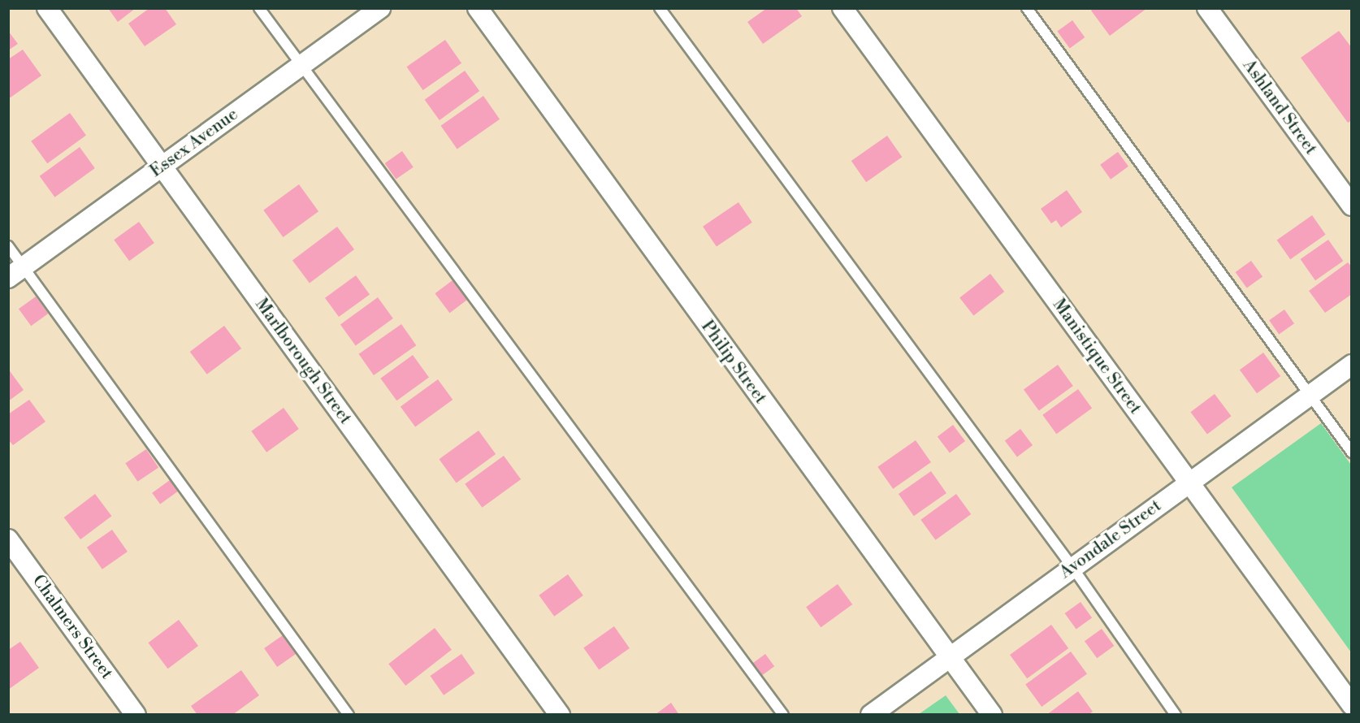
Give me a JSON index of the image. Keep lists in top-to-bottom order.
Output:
{
  "streets": {
    "street": [
      "Ashland Street",
      "Essex Avenue",
      "Manistique Street",
      "Marlborough Street",
      "Philip Street",
      "Avondale Street",
      "Chalmers Street"
    ]
  },
  "crossings": [
    ["Essex Avenue", "Marlborough Street"],
    ["Manistique Street", "Avondale Street"],
    ["Philip Street", "Avondale Street"]
  ]
}
